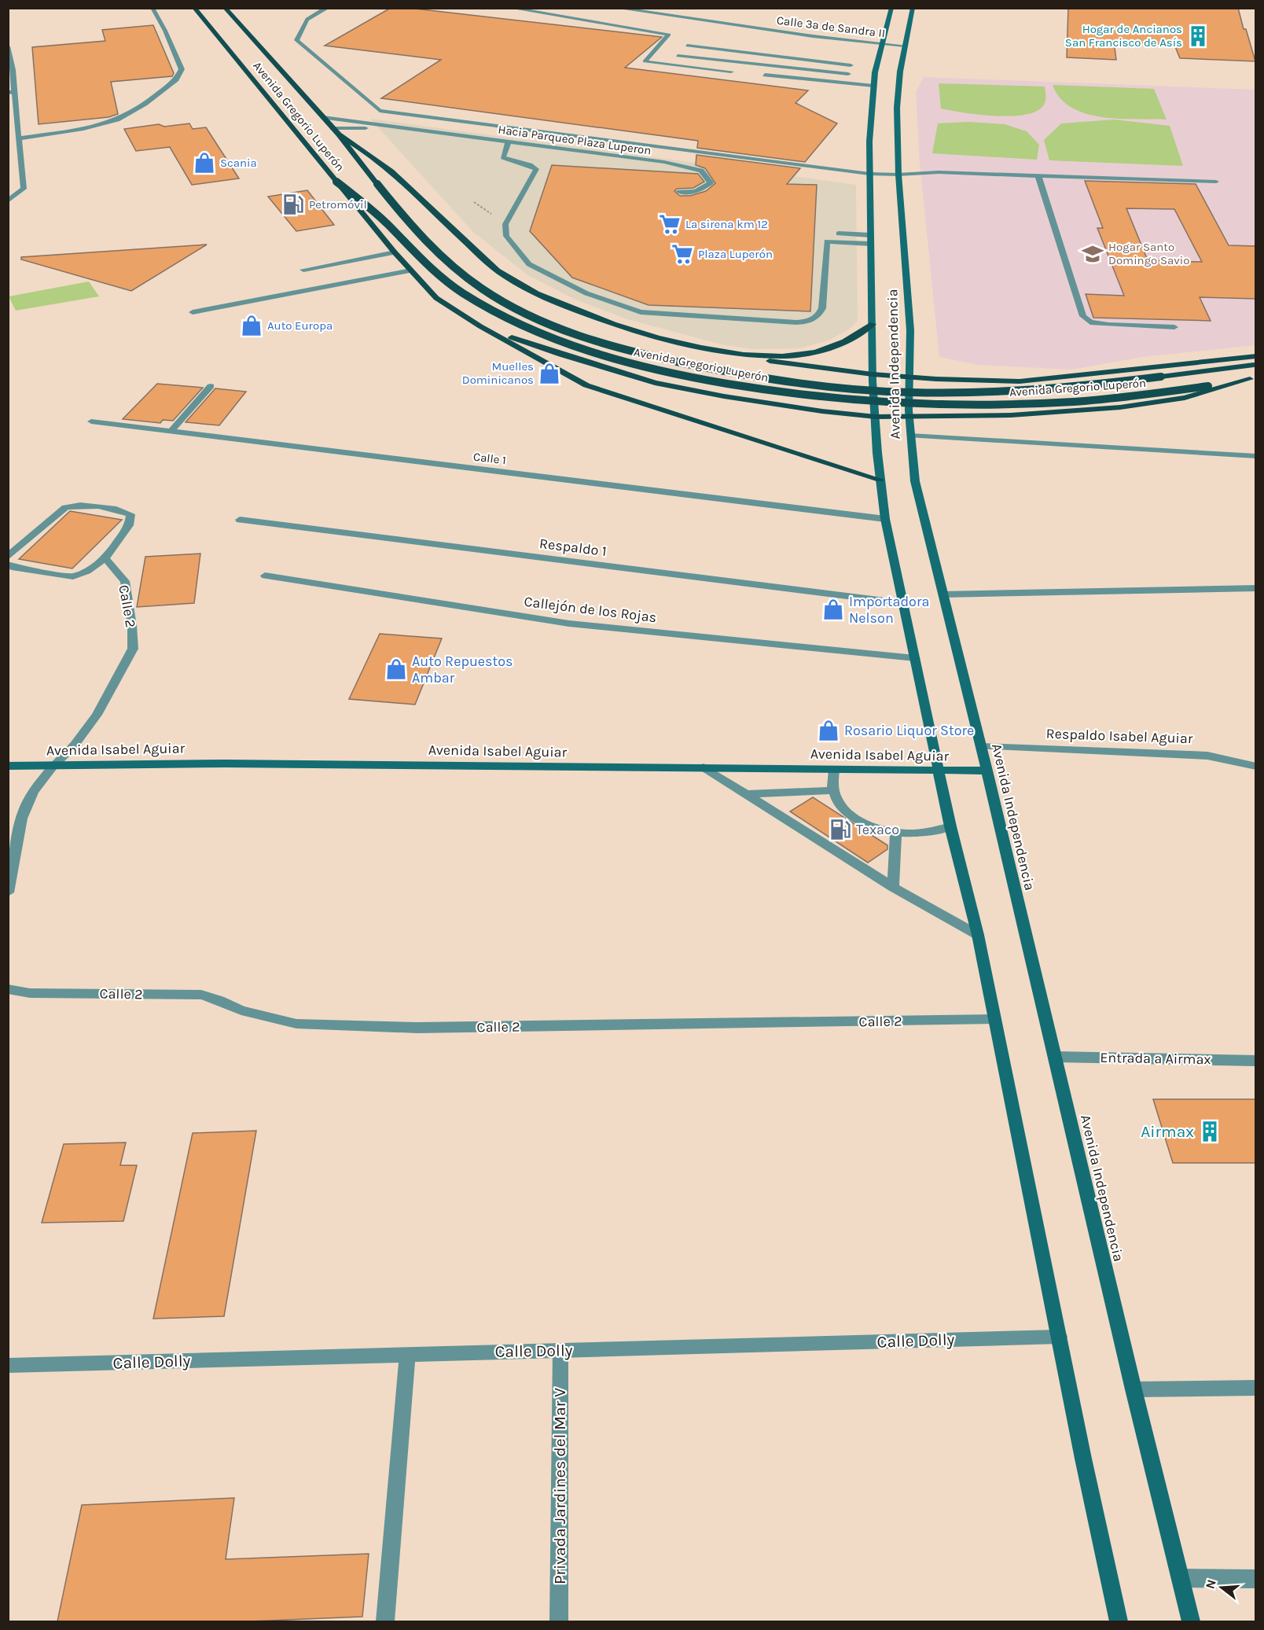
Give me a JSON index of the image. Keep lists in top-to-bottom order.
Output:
{
  "streets": {
    "main road": ["Avenida Gregorio Luperón", "Avenida Independencia", "Avenida Isabel Aguiar"],
    "street": [
      "Calle 3a de Sandra II",
      "Hacia Parqueo Plaza Luperon",
      "Calle 1",
      "Respaldo 1",
      "Calle 2",
      "Callejón de los Rojas",
      "Respaldo Isabel Aguiar",
      "Entrada a Airmax",
      "Calle Dolly",
      "Privada Jardines del Mar V"
    ]
  },
  "crossings": [
    ["Calle 3a de Sandra II", "Avenida Independencia"],
    ["Avenida Gregorio Luperón", "Hacia Parqueo Plaza Luperon"],
    ["Avenida Independencia", "Calle 1"],
    ["Avenida Independencia", "Respaldo 1"],
    ["Avenida Independencia", "Calle 2"],
    ["Avenida Independencia", "Callejón de los Rojas"],
    ["Avenida Independencia", "Respaldo Isabel Aguiar"],
    ["Avenida Independencia", "Avenida Isabel Aguiar"],
    ["Avenida Independencia", "Entrada a Airmax"],
    ["Avenida Independencia", "Calle Dolly"],
    ["Calle 2", "Avenida Isabel Aguiar"],
    ["Calle Dolly", "Privada Jardines del Mar V"]
  ],
  "places": {
    "building": ["Hogar de Ancianos San Francisco de Asís", "Airmax"],
    "shop": [
      "Scania",
      "Auto Europa",
      "Muelles Dominicanos",
      "Importadora Nelson",
      "Auto Repuestos Ambar",
      "Rosario Liquor Store"
    ],
    "fuel station": ["Petromóvil", "Texaco"],
    "supermarket": ["La sirena km 12", "Plaza Luperón"],
    "school or university": ["Hogar Santo Domingo Savio"]
  },
  "north": "left"
}
